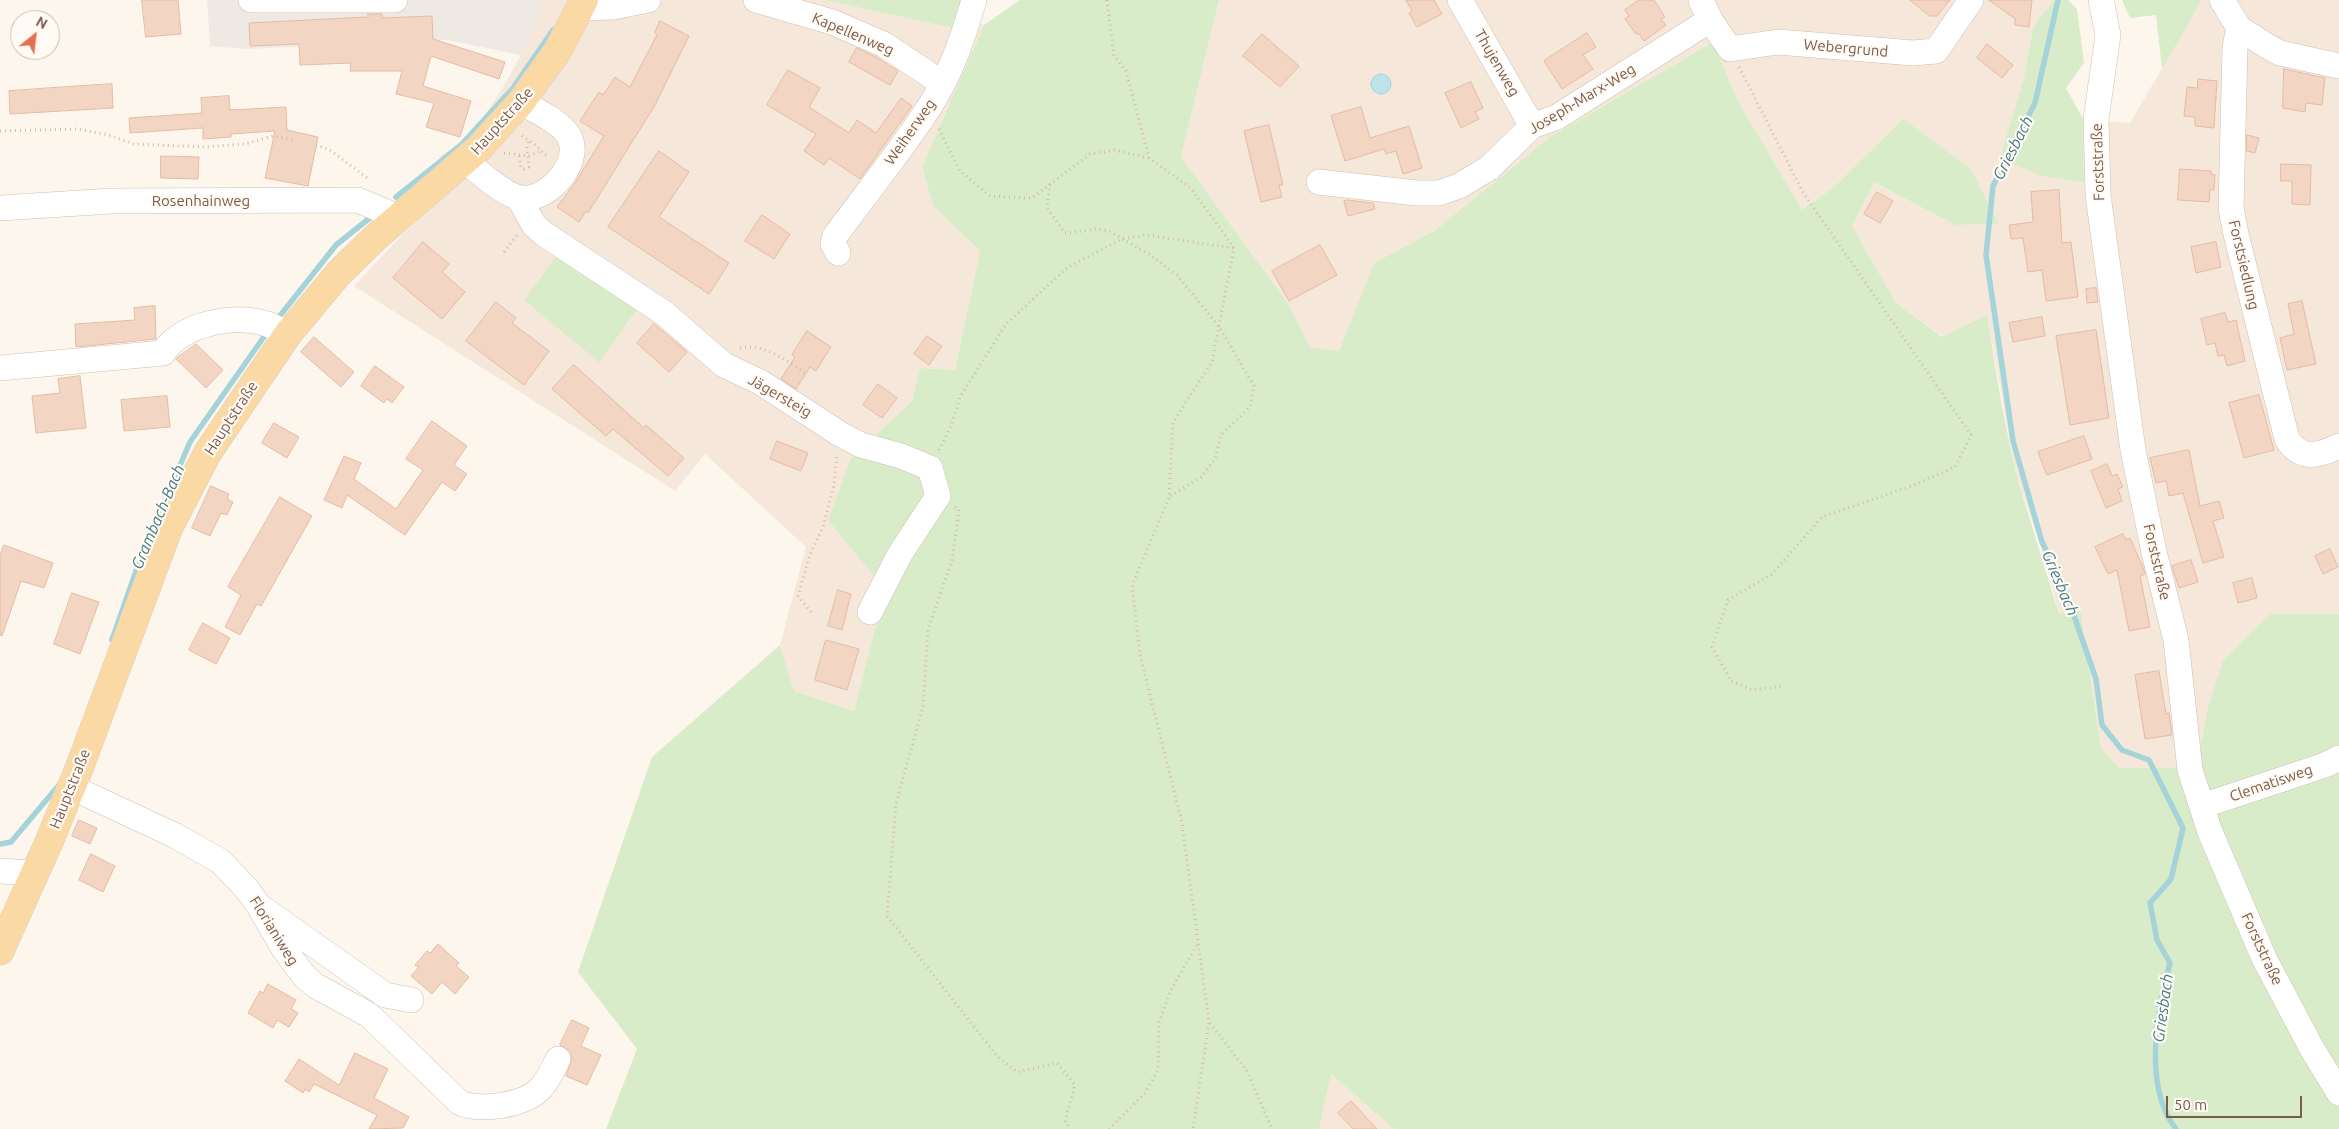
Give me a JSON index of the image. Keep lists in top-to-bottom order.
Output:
{
  "streets": {
    "main road": ["Hauptstraße"],
    "street": [
      "Kapellenweg",
      "Webergrund",
      "Thujenweg",
      "Joseph-Marx-Weg",
      "Weiherweg",
      "Forststraße",
      "Rosenhainweg",
      "Forstsiedlung",
      "Jägersteig",
      "Clematisweg",
      "Florianiweg"
    ]
  },
  "crossings": [
    ["Kapellenweg", "Weiherweg"],
    ["Thujenweg", "Joseph-Marx-Weg"],
    ["Hauptstraße", "Rosenhainweg"],
    ["Hauptstraße", "Florianiweg"],
    ["Forststraße", "Clematisweg"]
  ],
  "water": ["Griesbach", "Grambach-Bach"],
  "scale_bar": "50 m",
  "north": "top right"
}
